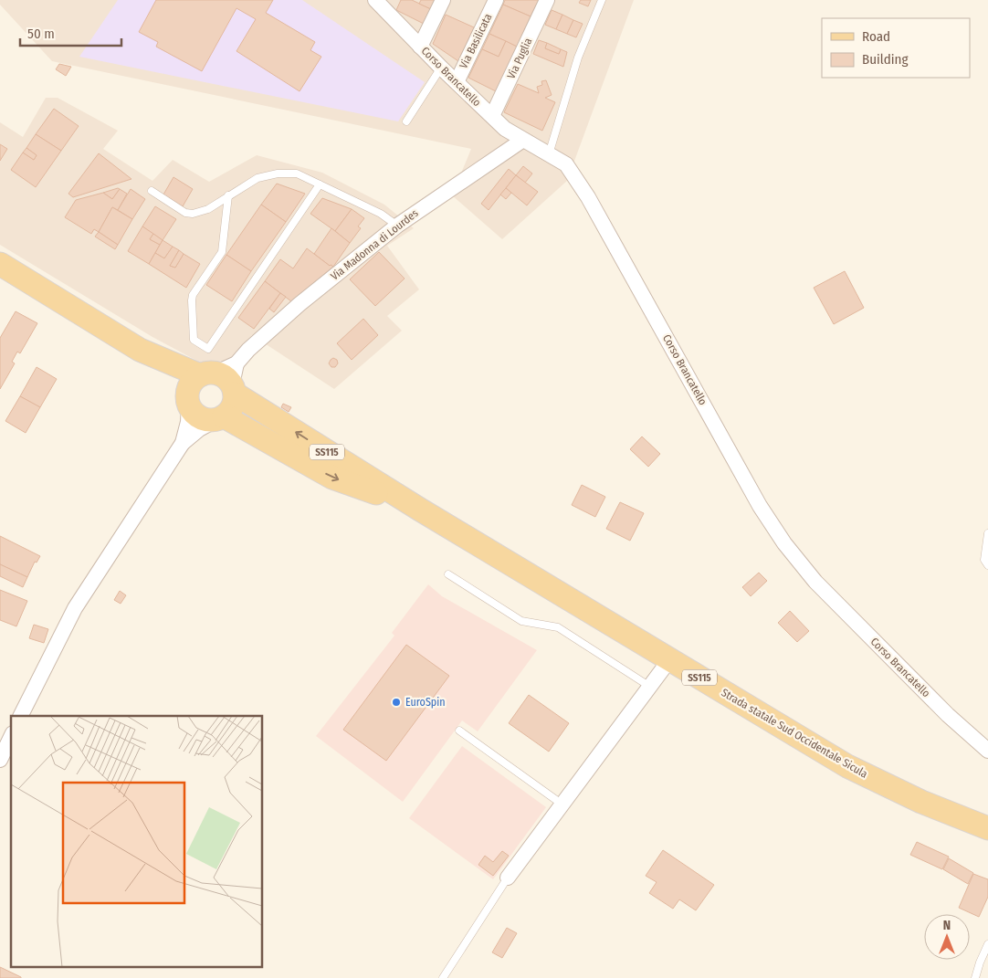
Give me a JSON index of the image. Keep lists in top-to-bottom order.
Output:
{
  "streets": {
    "main road": ["SS115", "Strada statale Sud Occidentale Sicula"],
    "street": [
      "Via Basilicata",
      "Via Puglia",
      "Corso Brancatello",
      "Via Madonna di Lourdes"
    ]
  },
  "crossings": [
    ["Via Basilicata", "Corso Brancatello"],
    ["Via Puglia", "Corso Brancatello"],
    ["Corso Brancatello", "Via Madonna di Lourdes"],
    ["Via Madonna di Lourdes", "Strada statale Sud Occidentale Sicula"]
  ],
  "places": ["EuroSpin"],
  "legend": ["Road", "Building"],
  "scale_bar": "50 m",
  "north": "top"
}
